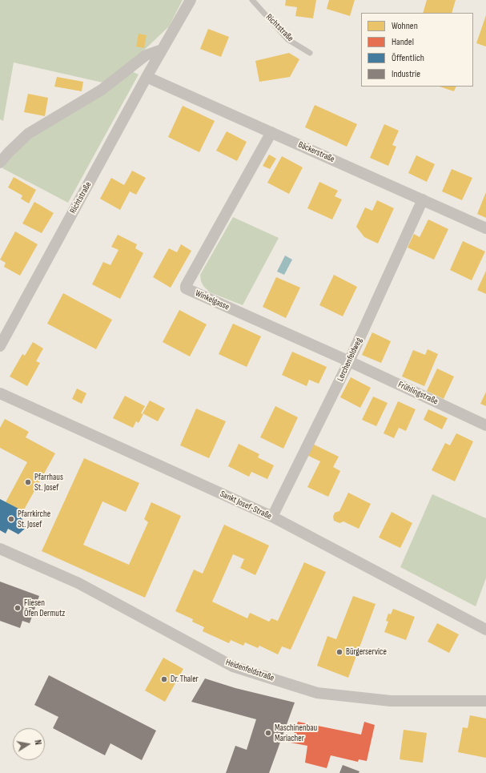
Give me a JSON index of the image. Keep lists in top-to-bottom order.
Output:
{
  "streets": {
    "street": [
      "Richtstraße",
      "Bäckerstraße",
      "Winkelgasse",
      "Lerchenfeldweg",
      "Frühlingstraße",
      "Sankt Josef-Straße",
      "Heidenfeldstraße"
    ]
  },
  "crossings": [
    ["Richtstraße", "Bäckerstraße"],
    ["Bäckerstraße", "Winkelgasse"],
    ["Bäckerstraße", "Lerchenfeldweg"],
    ["Winkelgasse", "Lerchenfeldweg"],
    ["Winkelgasse", "Frühlingstraße"],
    ["Lerchenfeldweg", "Frühlingstraße"],
    ["Lerchenfeldweg", "Sankt Josef-Straße"]
  ],
  "places": [
    "Pfarrhaus St. Josef",
    "Pfarrkirche St. Josef",
    "Fliesen Öfen Dermutz",
    "Bürgerservice",
    "Dr. Thaler",
    "Maschinenbau Mariacher"
  ],
  "legend": [
    "Wohnen",
    "Handel",
    "Öffentlich",
    "Industrie"
  ],
  "north": "right"
}
